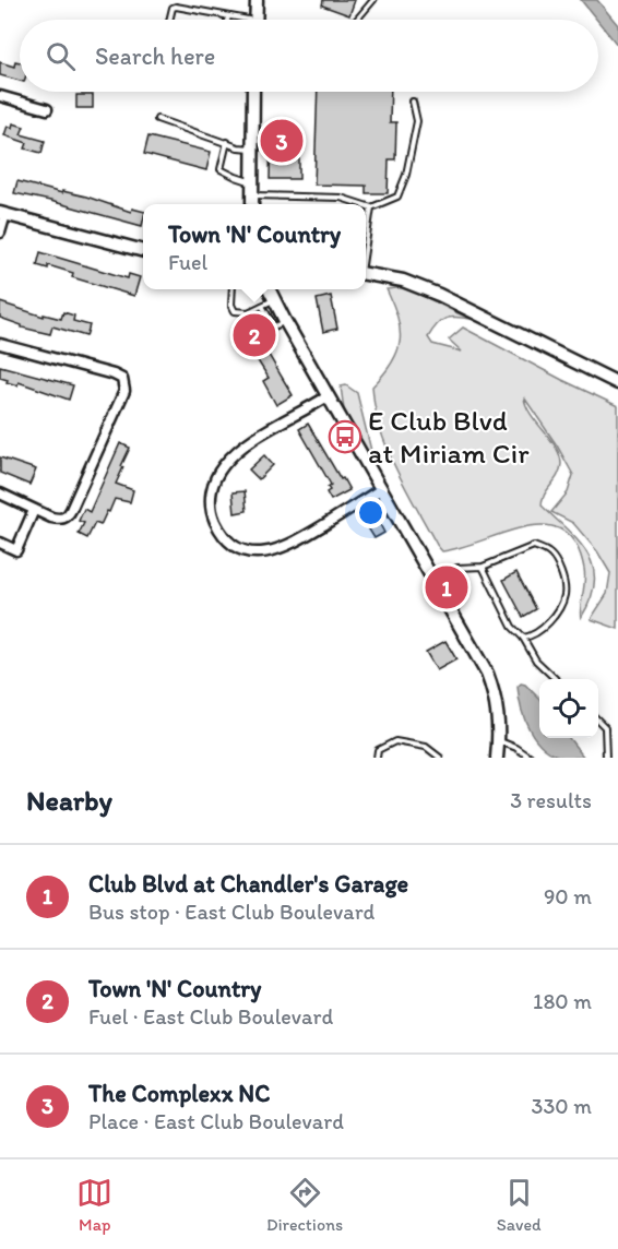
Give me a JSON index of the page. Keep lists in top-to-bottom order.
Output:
{
  "places": {
    "bus stop": ["E Club Blvd at Miriam Cir"]
  },
  "page": {
    "search": "Search here",
    "pins": ["3", "2", "1"],
    "popup": ["Town 'N' Country", "Fuel"],
    "heading": ["Nearby", "3 results"],
    "list": [
      {
        "mark": "1",
        "name": "Club Blvd at Chandler's Garage",
        "note": "Bus stop · East Club Boulevard",
        "value": "90 m"
      },
      {
        "mark": "2",
        "name": "Town 'N' Country",
        "note": "Fuel · East Club Boulevard",
        "value": "180 m"
      },
      {
        "mark": "3",
        "name": "The Complexx NC",
        "note": "Place · East Club Boulevard",
        "value": "330 m"
      }
    ],
    "nav": ["Map", "Directions", "Saved"]
  }
}
